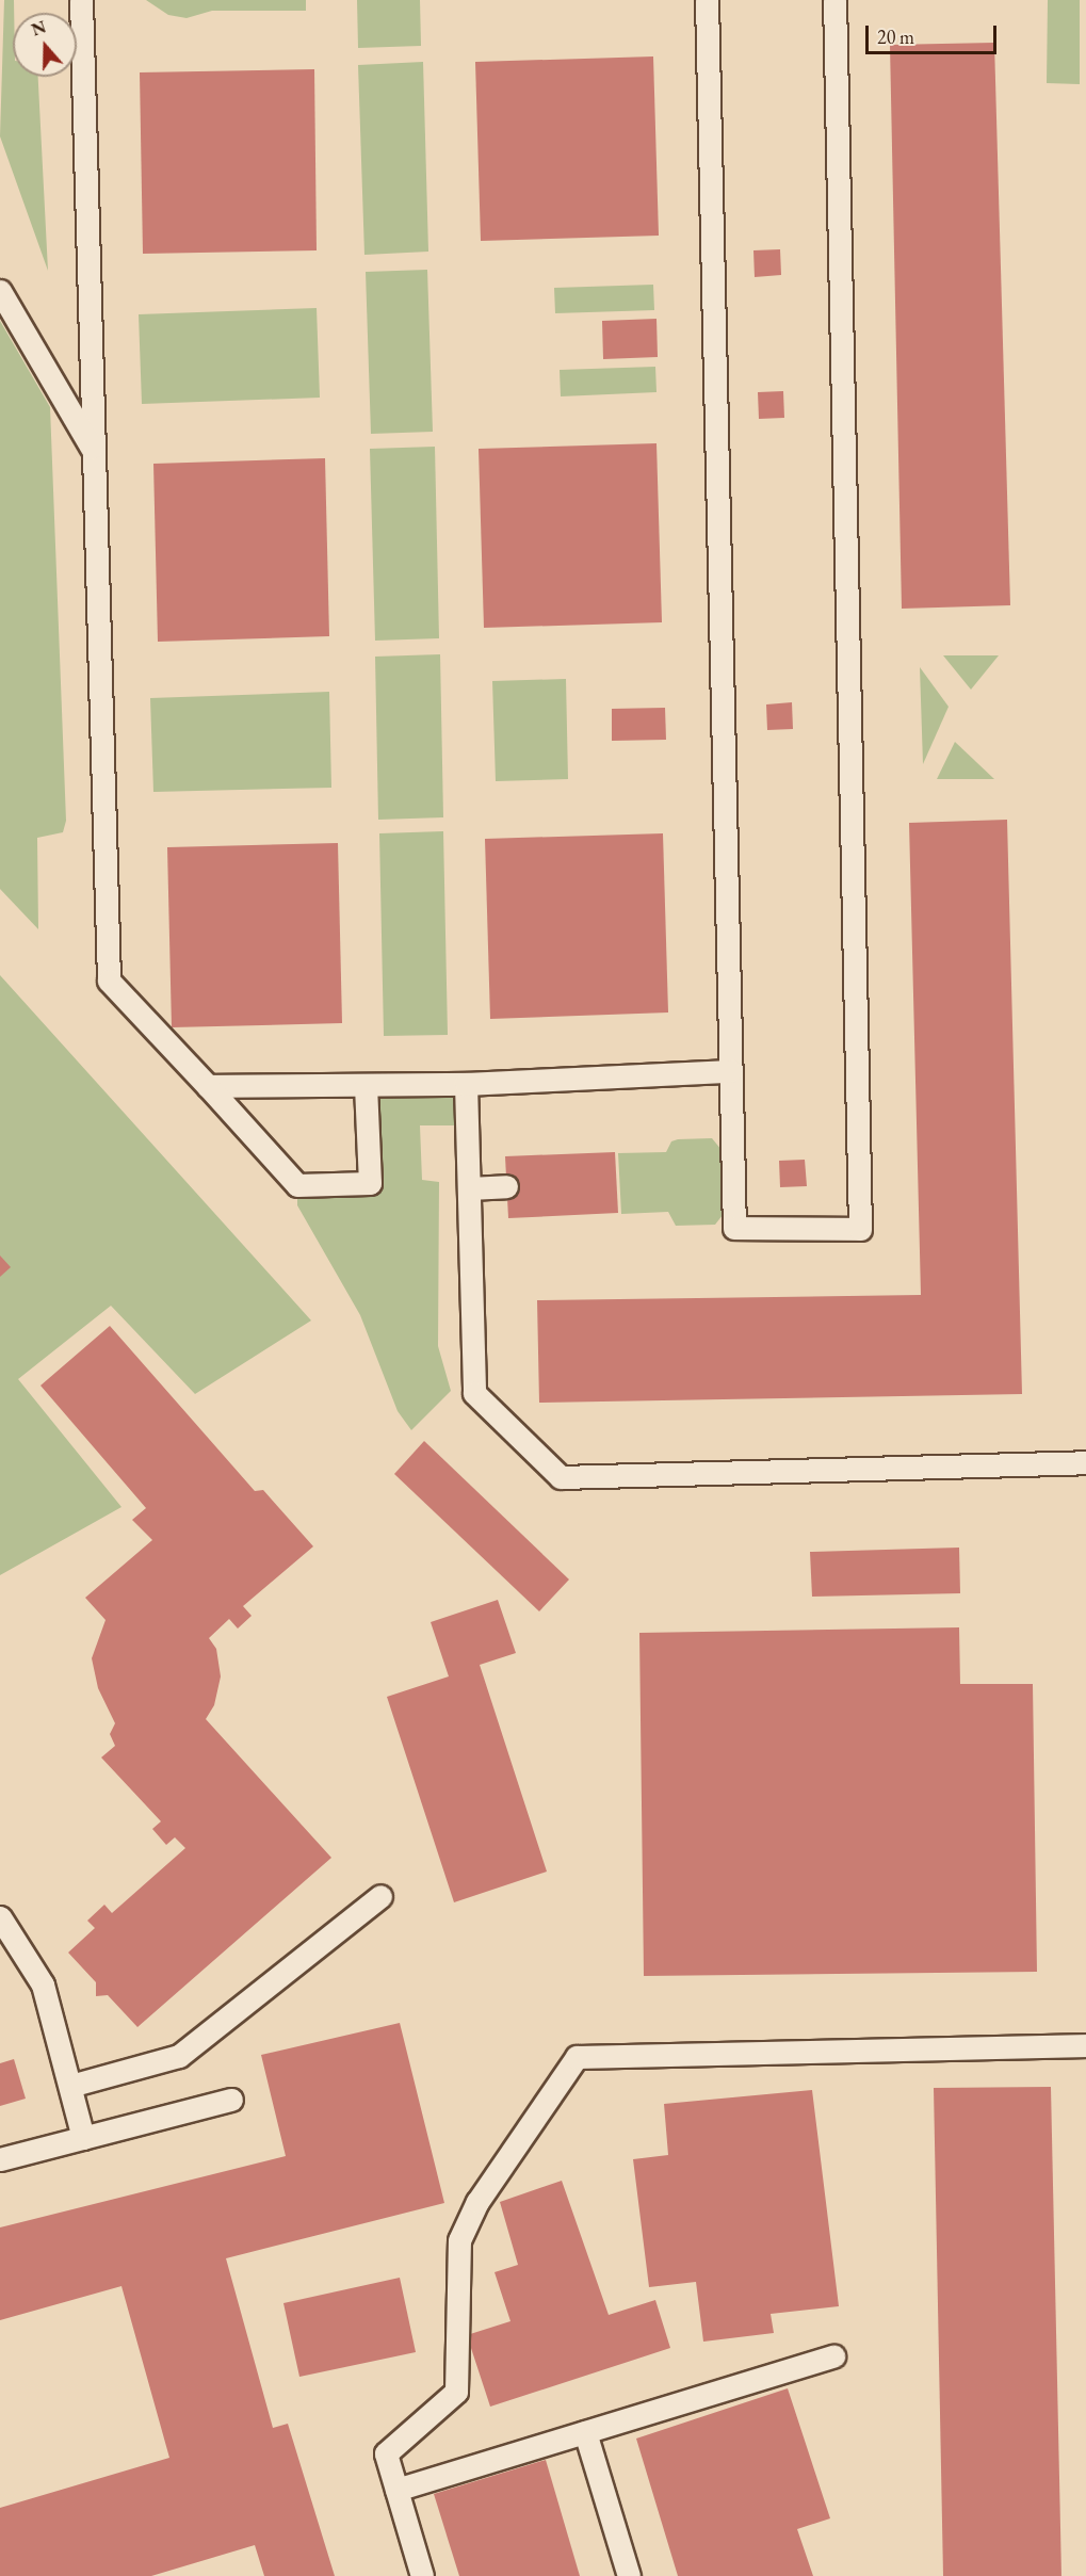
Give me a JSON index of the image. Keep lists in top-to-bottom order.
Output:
{
  "scale_bar": "20 m",
  "north": "top"
}
